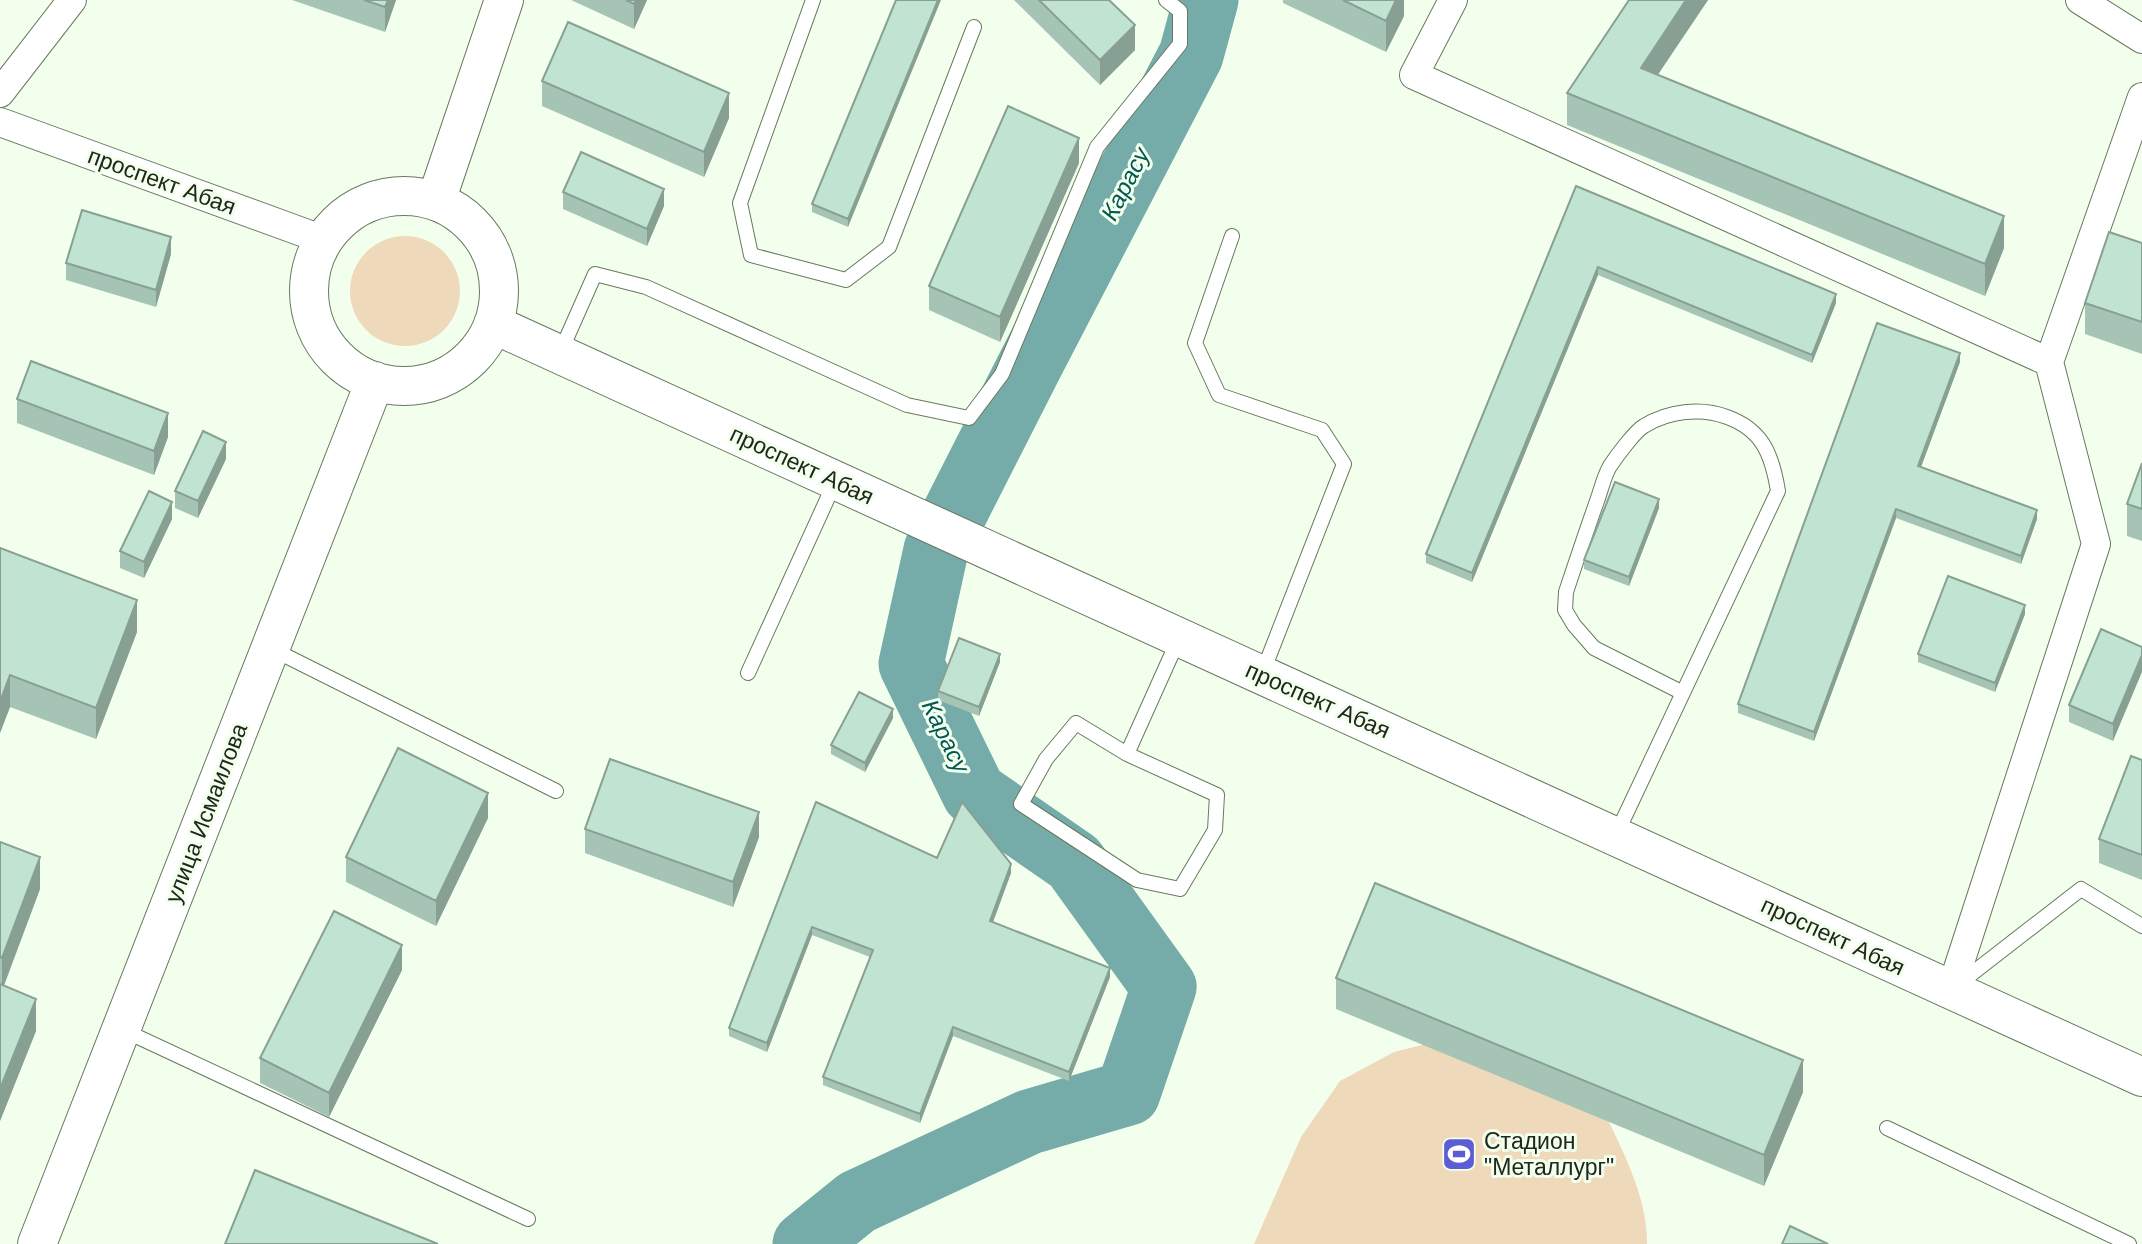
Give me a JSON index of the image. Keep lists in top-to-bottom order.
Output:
{
  "streets": {
    "main road": ["проспект Абая", "улица Исмаилова"]
  },
  "crossings": [
    ["проспект Абая", "улица Исмаилова"]
  ],
  "water": ["Карасу"],
  "places": {
    "sports": ["Стадион \"Металлург\""]
  }
}
